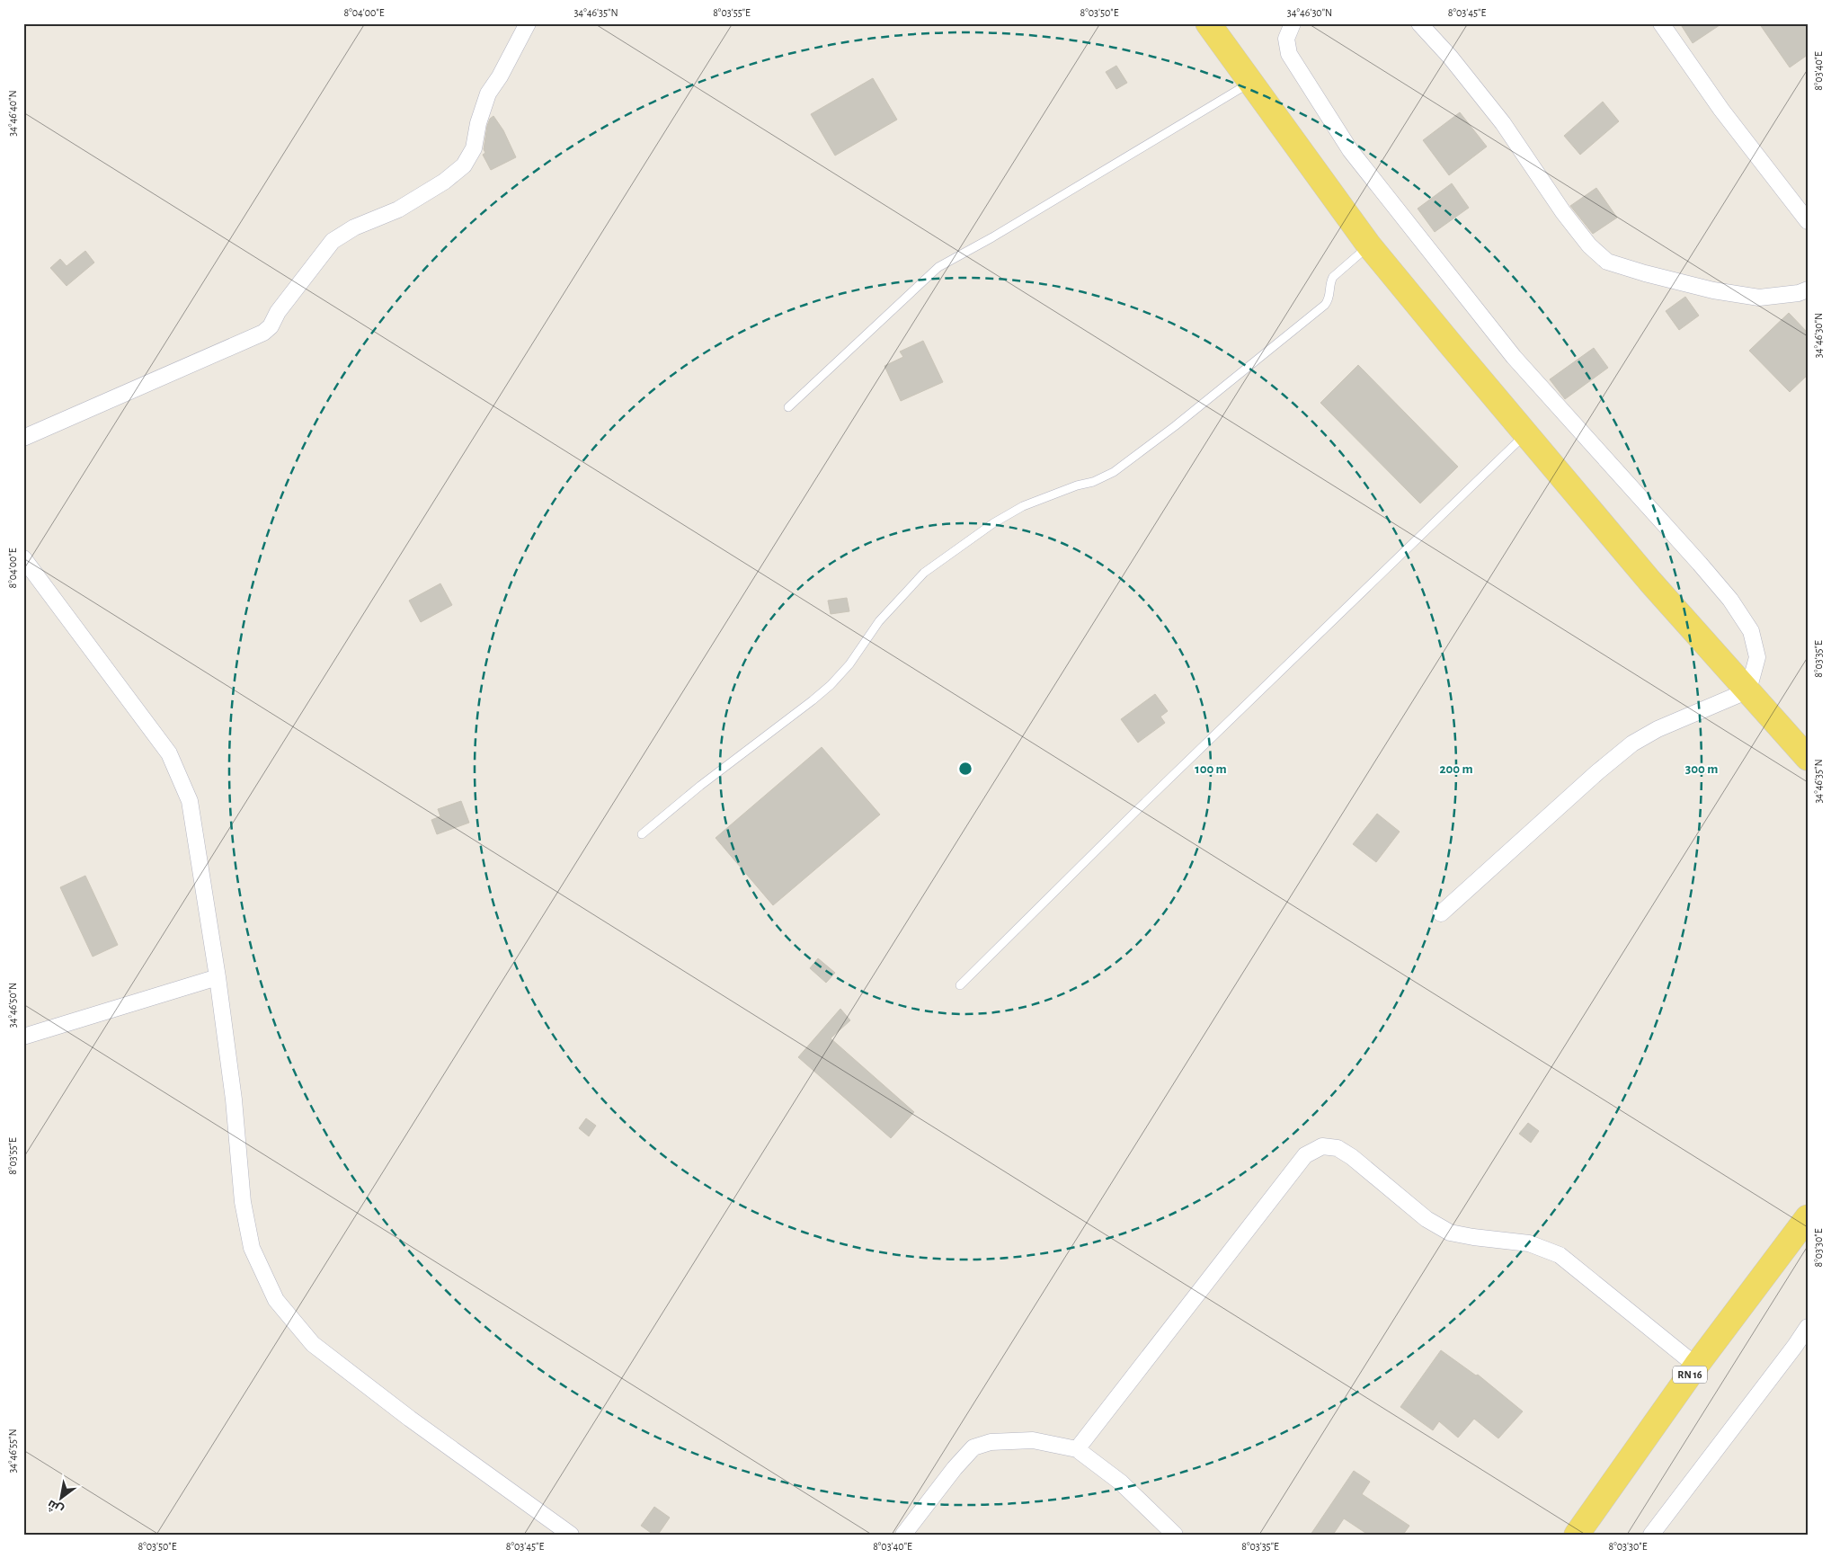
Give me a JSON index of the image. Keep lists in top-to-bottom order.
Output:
{
  "streets": {
    "main road": ["RN 16"]
  },
  "north": "bottom left",
  "coordinates": [
    "8°04'00\"E",
    "34°46'35\"N",
    "8°03'55\"E",
    "8°03'50\"E",
    "34°46'30\"N",
    "8°03'45\"E",
    "8°03'40\"E",
    "34°46'40\"N",
    "8°03'35\"E",
    "34°46'50\"N",
    "8°03'30\"E",
    "34°46'55\"N"
  ],
  "rings": ["100 m", "200 m", "300 m"]
}
